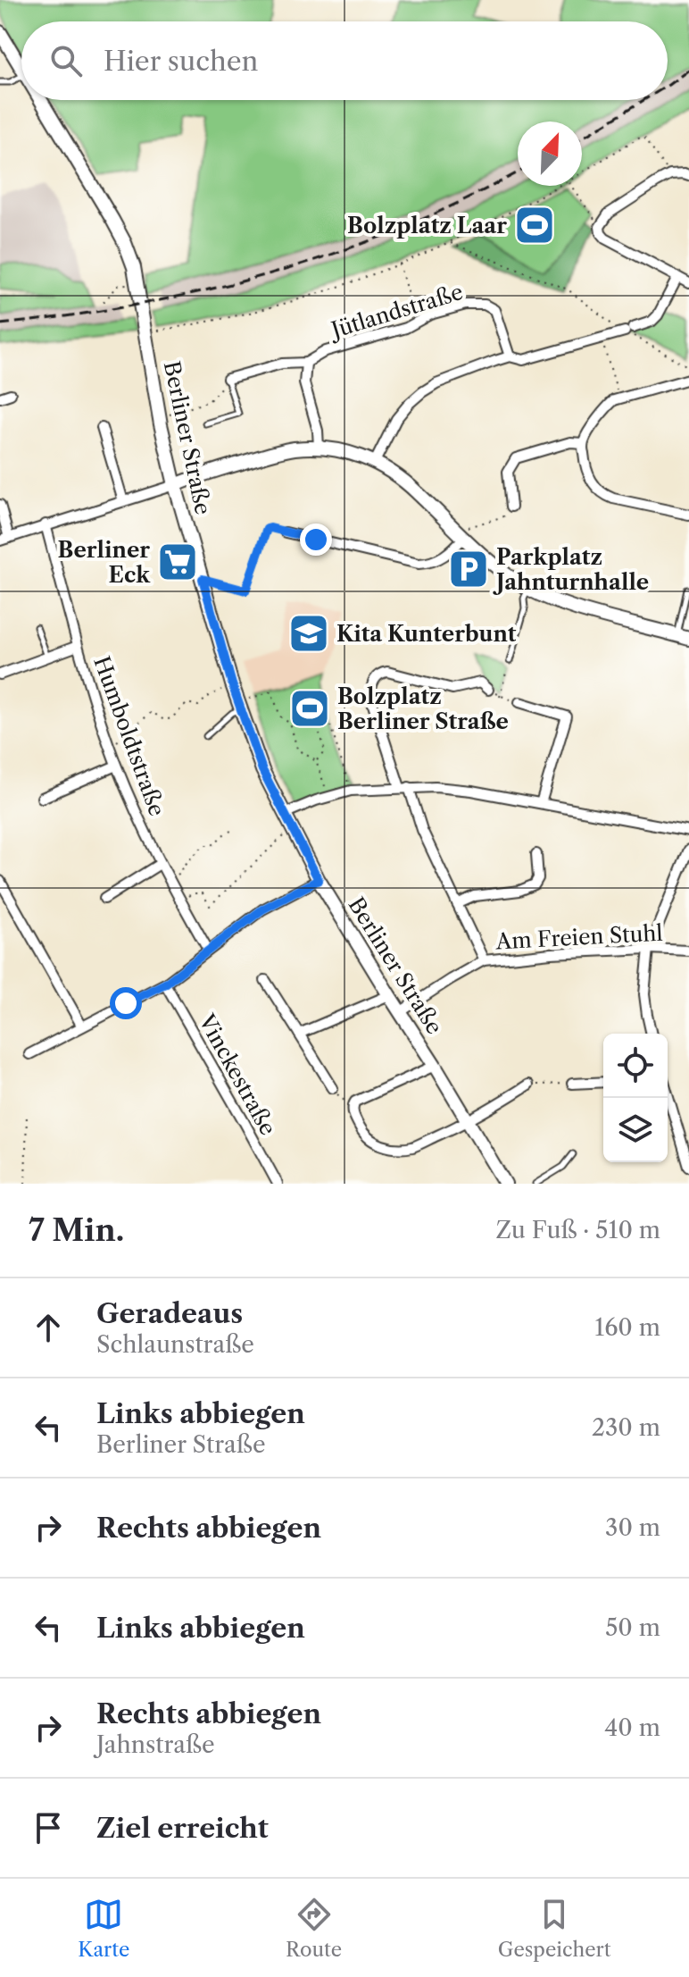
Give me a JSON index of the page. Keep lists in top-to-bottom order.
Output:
{
  "streets": {
    "street": [
      "Jütlandstraße",
      "Berliner Straße",
      "Humboldtstraße",
      "Am Freien Stuhl",
      "Vinckestraße"
    ]
  },
  "crossings": [
    ["Berliner Straße", "Am Freien Stuhl"]
  ],
  "places": {
    "sports": ["Bolzplatz Laar", "Bolzplatz Berliner Straße"],
    "supermarket": ["Berliner Eck"],
    "parking": ["Parkplatz Jahnturnhalle"],
    "school or university": ["Kita Kunterbunt"]
  },
  "north": "top right",
  "page": {
    "search": "Hier suchen",
    "heading": ["7 Min.", "Zu Fuß · 510 m"],
    "list": [
      ["Geradeaus", "Schlaunstraße", "160 m"],
      ["Links abbiegen", "Berliner Straße", "230 m"],
      ["Rechts abbiegen", "30 m"],
      ["Links abbiegen", "50 m"],
      ["Rechts abbiegen", "Jahnstraße", "40 m"],
      "Ziel erreicht"
    ],
    "nav": ["Karte", "Route", "Gespeichert"]
  }
}
